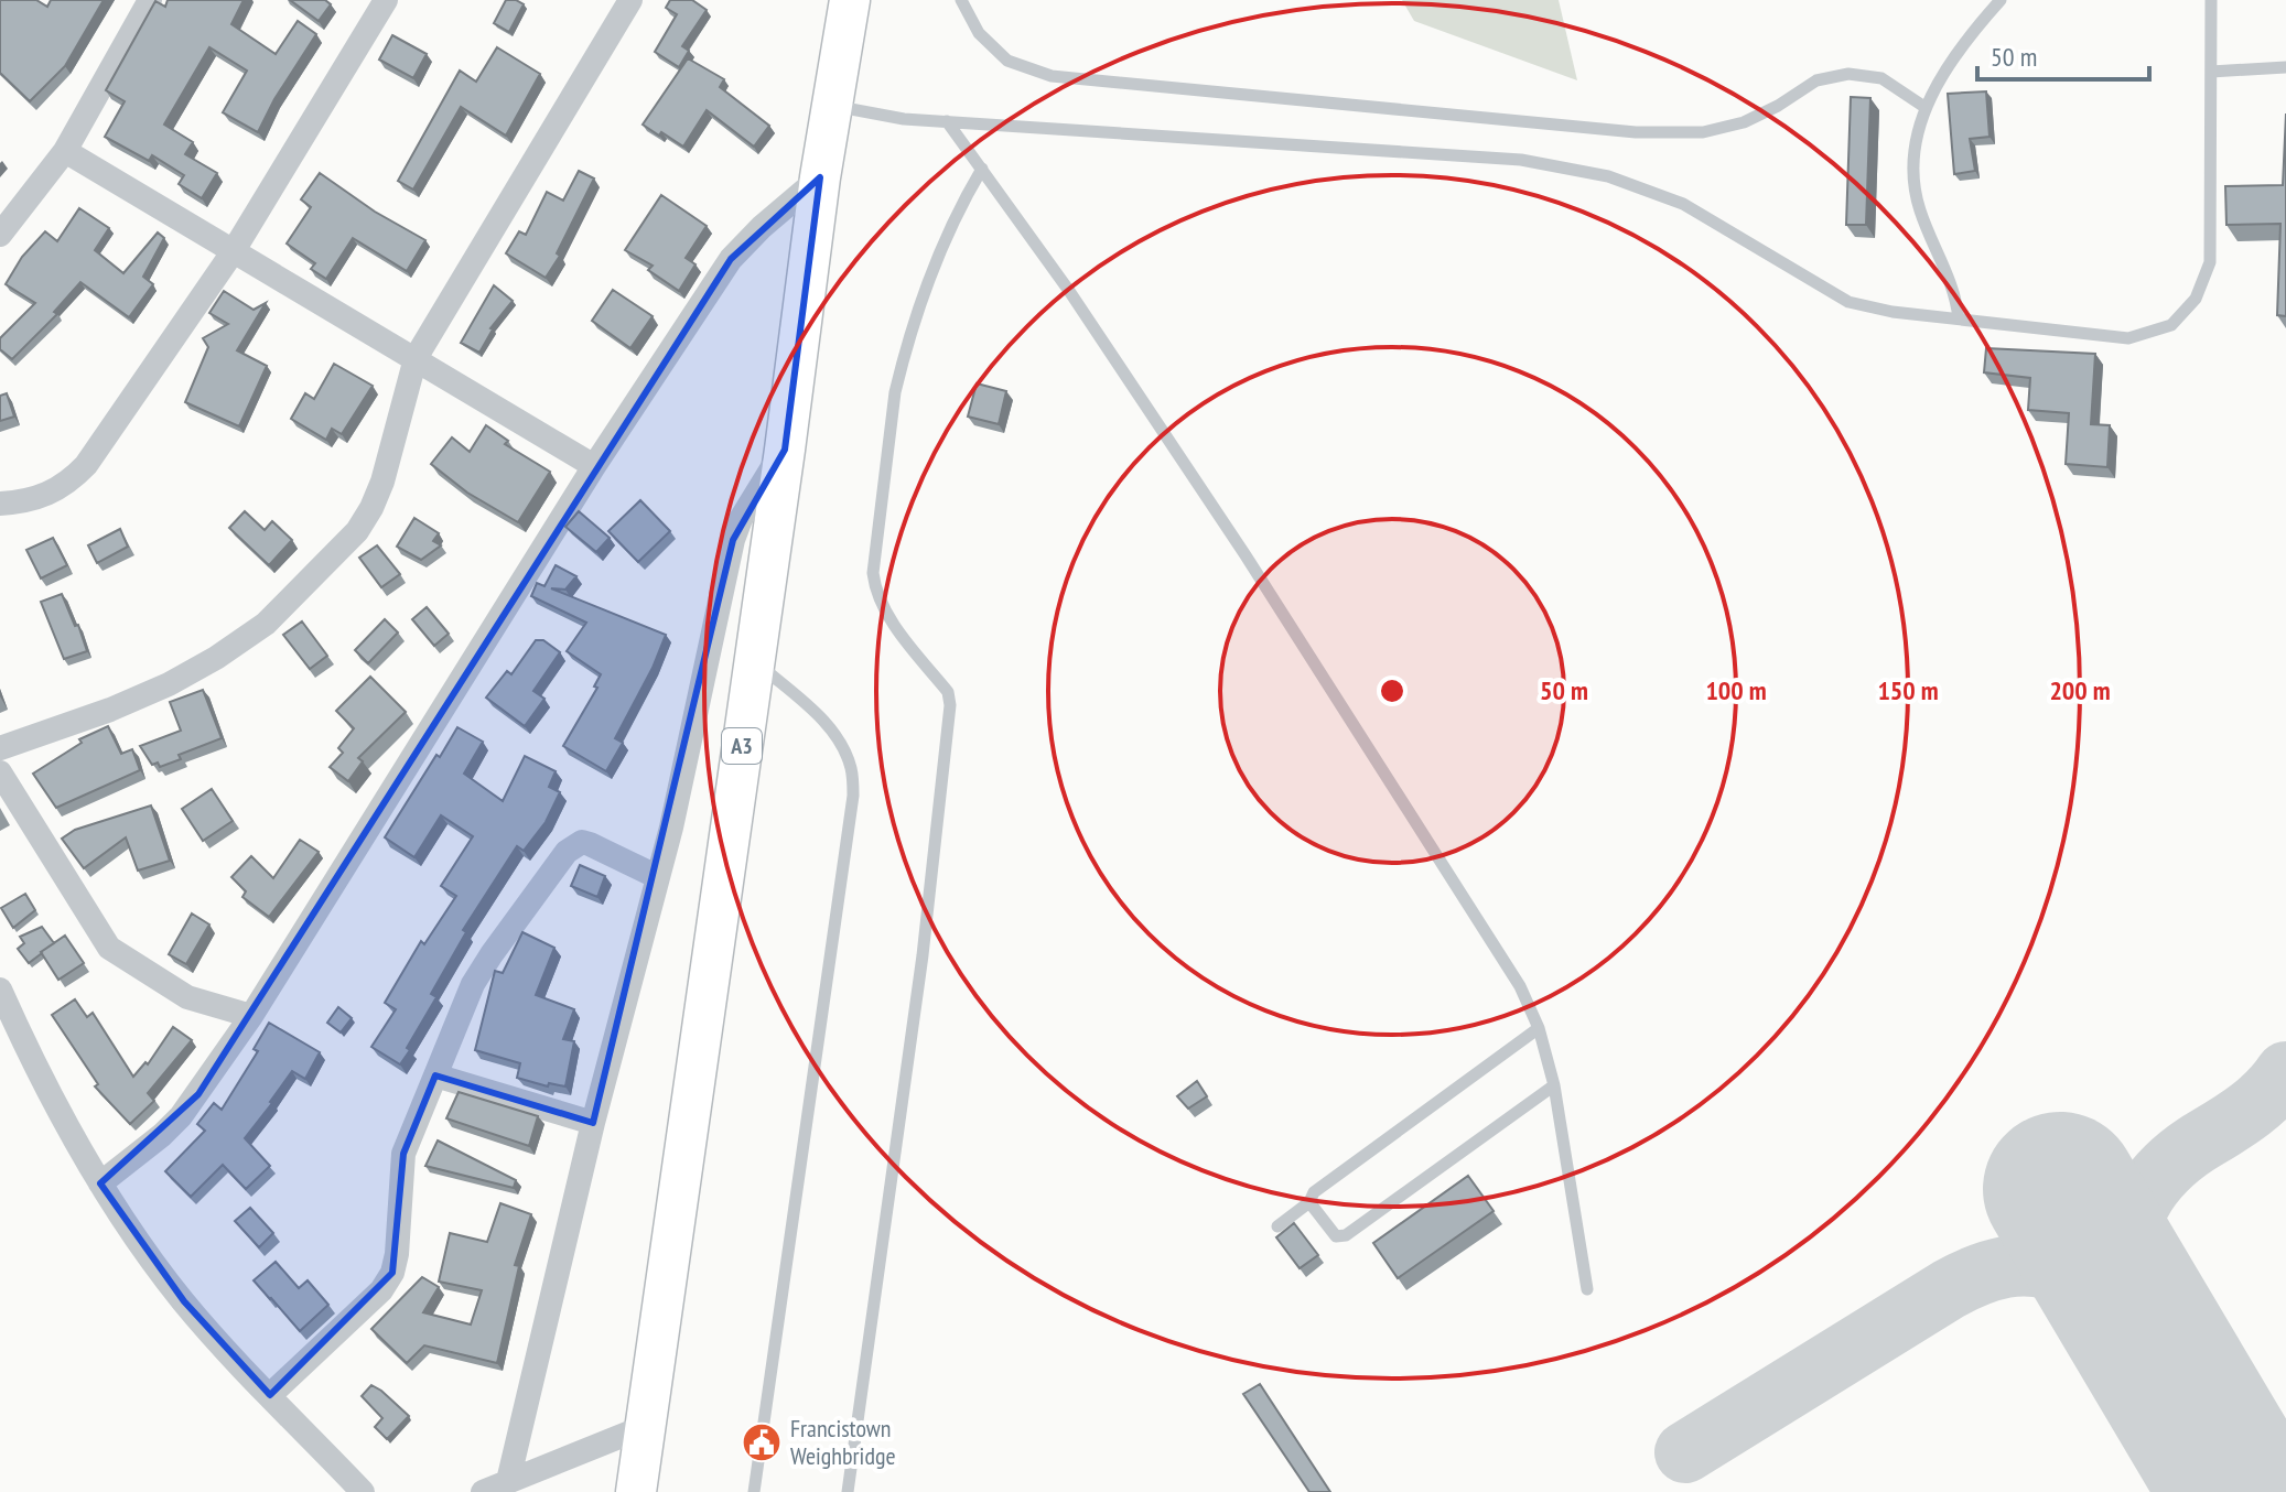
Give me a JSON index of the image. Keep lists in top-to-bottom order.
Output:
{
  "streets": {
    "highway": ["A3"]
  },
  "places": {
    "public building": ["Francistown Weighbridge"]
  },
  "scale_bar": "50 m",
  "rings": [
    "50 m",
    "100 m",
    "150 m",
    "200 m"
  ]
}
